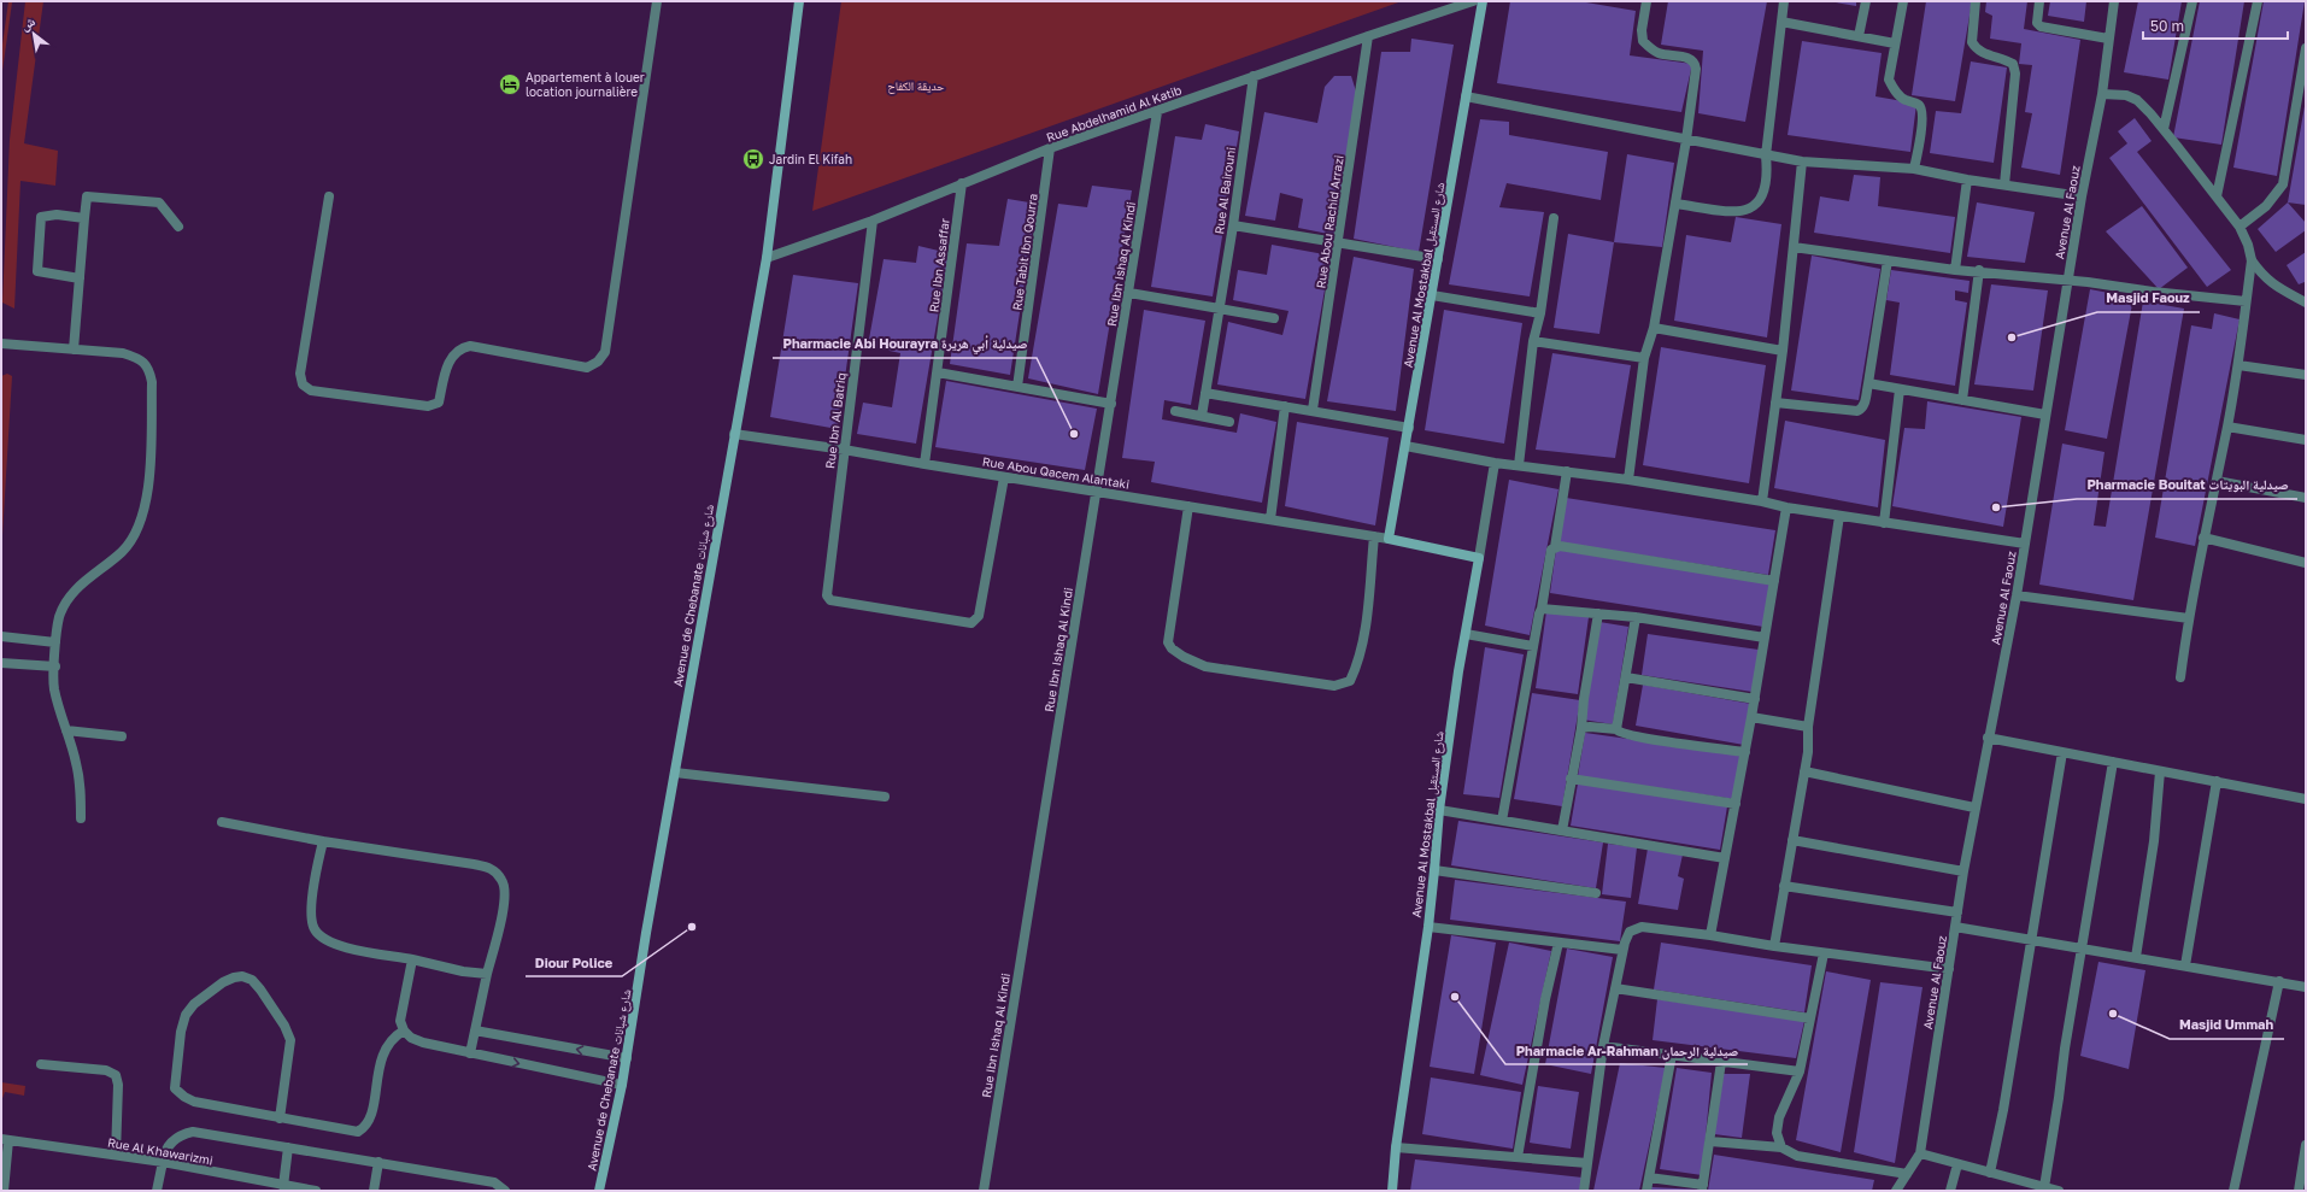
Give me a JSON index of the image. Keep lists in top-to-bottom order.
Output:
{
  "streets": {
    "street": [
      "Rue Abdelhamid Al Katib",
      "Rue Al Bairouni",
      "Avenue Al Faouz",
      "Rue Abou Rachid Arrazi",
      "Rue Tabit Ibn Qourra",
      "Rue Ibn Ishaq Al Kindi",
      "Rue Ibn Assaffar",
      "Avenue Al Mostakbal شارع المستقبل",
      "Rue Ibn Al Batriq",
      "Rue Abou Qacem Alantaki",
      "Avenue de Chebanate شارع شبانات",
      "Rue Al Khawarizmi"
    ]
  },
  "crossings": [
    ["Rue Abdelhamid Al Katib", "Rue Al Bairouni"],
    ["Rue Abdelhamid Al Katib", "Rue Abou Rachid Arrazi"],
    ["Rue Abdelhamid Al Katib", "Rue Tabit Ibn Qourra"],
    ["Rue Abdelhamid Al Katib", "Rue Ibn Ishaq Al Kindi"],
    ["Rue Abdelhamid Al Katib", "Rue Ibn Assaffar"],
    ["Rue Abdelhamid Al Katib", "Rue Ibn Al Batriq"],
    ["Rue Abdelhamid Al Katib", "Avenue de Chebanate شارع شبانات"],
    ["Rue Ibn Ishaq Al Kindi", "Rue Abou Qacem Alantaki"],
    ["Rue Ibn Assaffar", "Rue Abou Qacem Alantaki"],
    ["Rue Ibn Al Batriq", "Rue Abou Qacem Alantaki"],
    ["Rue Abou Qacem Alantaki", "Avenue de Chebanate شارع شبانات"]
  ],
  "parks": ["حديقة الكفاح"],
  "places": {
    "hotel": ["Appartement à louer location journalière"],
    "bus stop": ["Jardin El Kifah"],
    "other": [
      "Masjid Faouz",
      "Pharmacie Abi Hourayra صيدلية أبي هريرة",
      "Pharmacie Bouitat صيدلية البويتات",
      "Diour Police",
      "Pharmacie Ar-Rahman صيدلية الرحمان",
      "Masjid Ummah"
    ]
  },
  "scale_bar": "50 m",
  "north": "top left"
}
